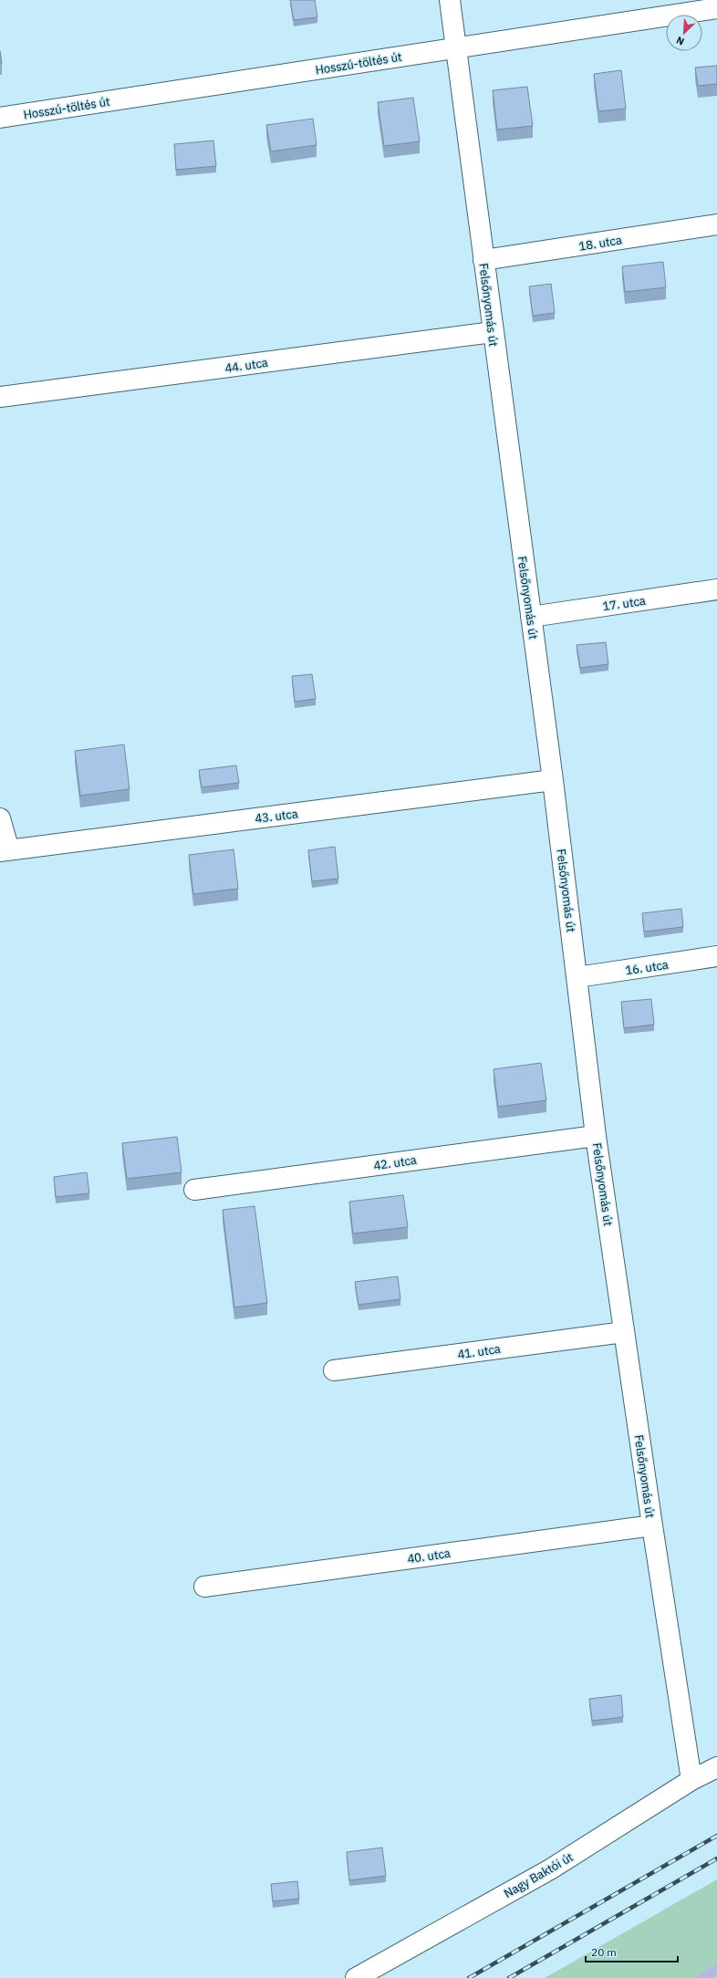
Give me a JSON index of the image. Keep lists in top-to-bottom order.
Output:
{
  "streets": {
    "street": [
      "Hosszú-töltés út",
      "18. utca",
      "Felsőnyomás út",
      "44. utca",
      "17. utca",
      "43. utca",
      "16. utca",
      "42. utca",
      "41. utca",
      "40. utca",
      "Nagy Baktói út"
    ]
  },
  "crossings": [
    ["Hosszú-töltés út", "Felsőnyomás út"],
    ["18. utca", "Felsőnyomás út"],
    ["Felsőnyomás út", "44. utca"],
    ["Felsőnyomás út", "17. utca"],
    ["Felsőnyomás út", "43. utca"],
    ["Felsőnyomás út", "16. utca"],
    ["Felsőnyomás út", "42. utca"],
    ["Felsőnyomás út", "41. utca"],
    ["Felsőnyomás út", "40. utca"],
    ["Felsőnyomás út", "Nagy Baktói út"]
  ],
  "scale_bar": "20 m",
  "north": "bottom left"
}
